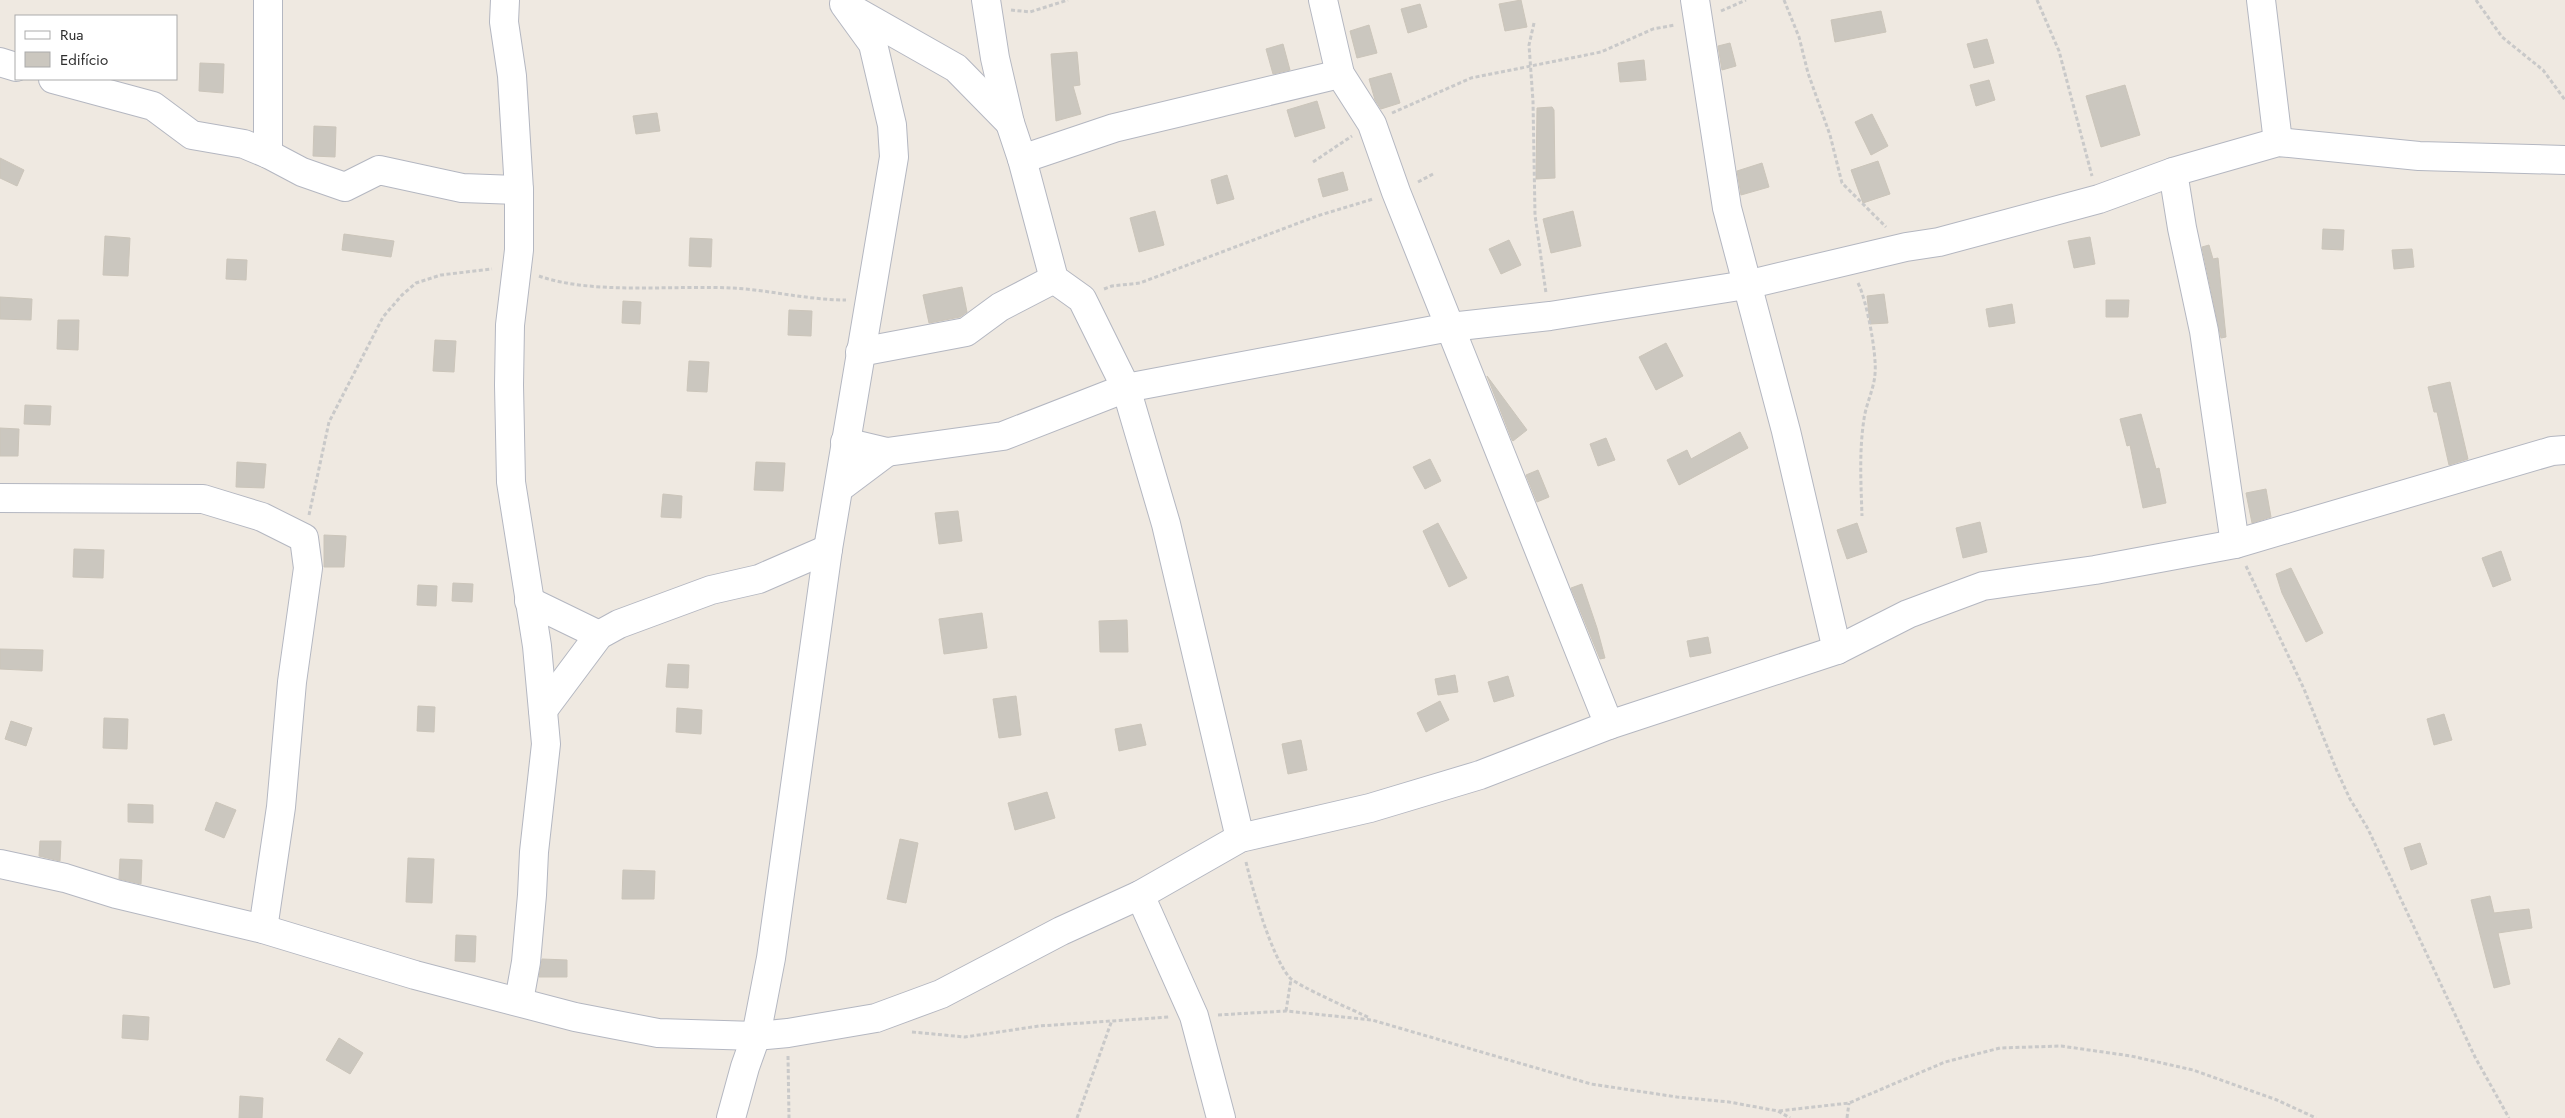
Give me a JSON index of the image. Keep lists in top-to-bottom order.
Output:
{
  "legend": ["Rua", "Edifício"]
}
